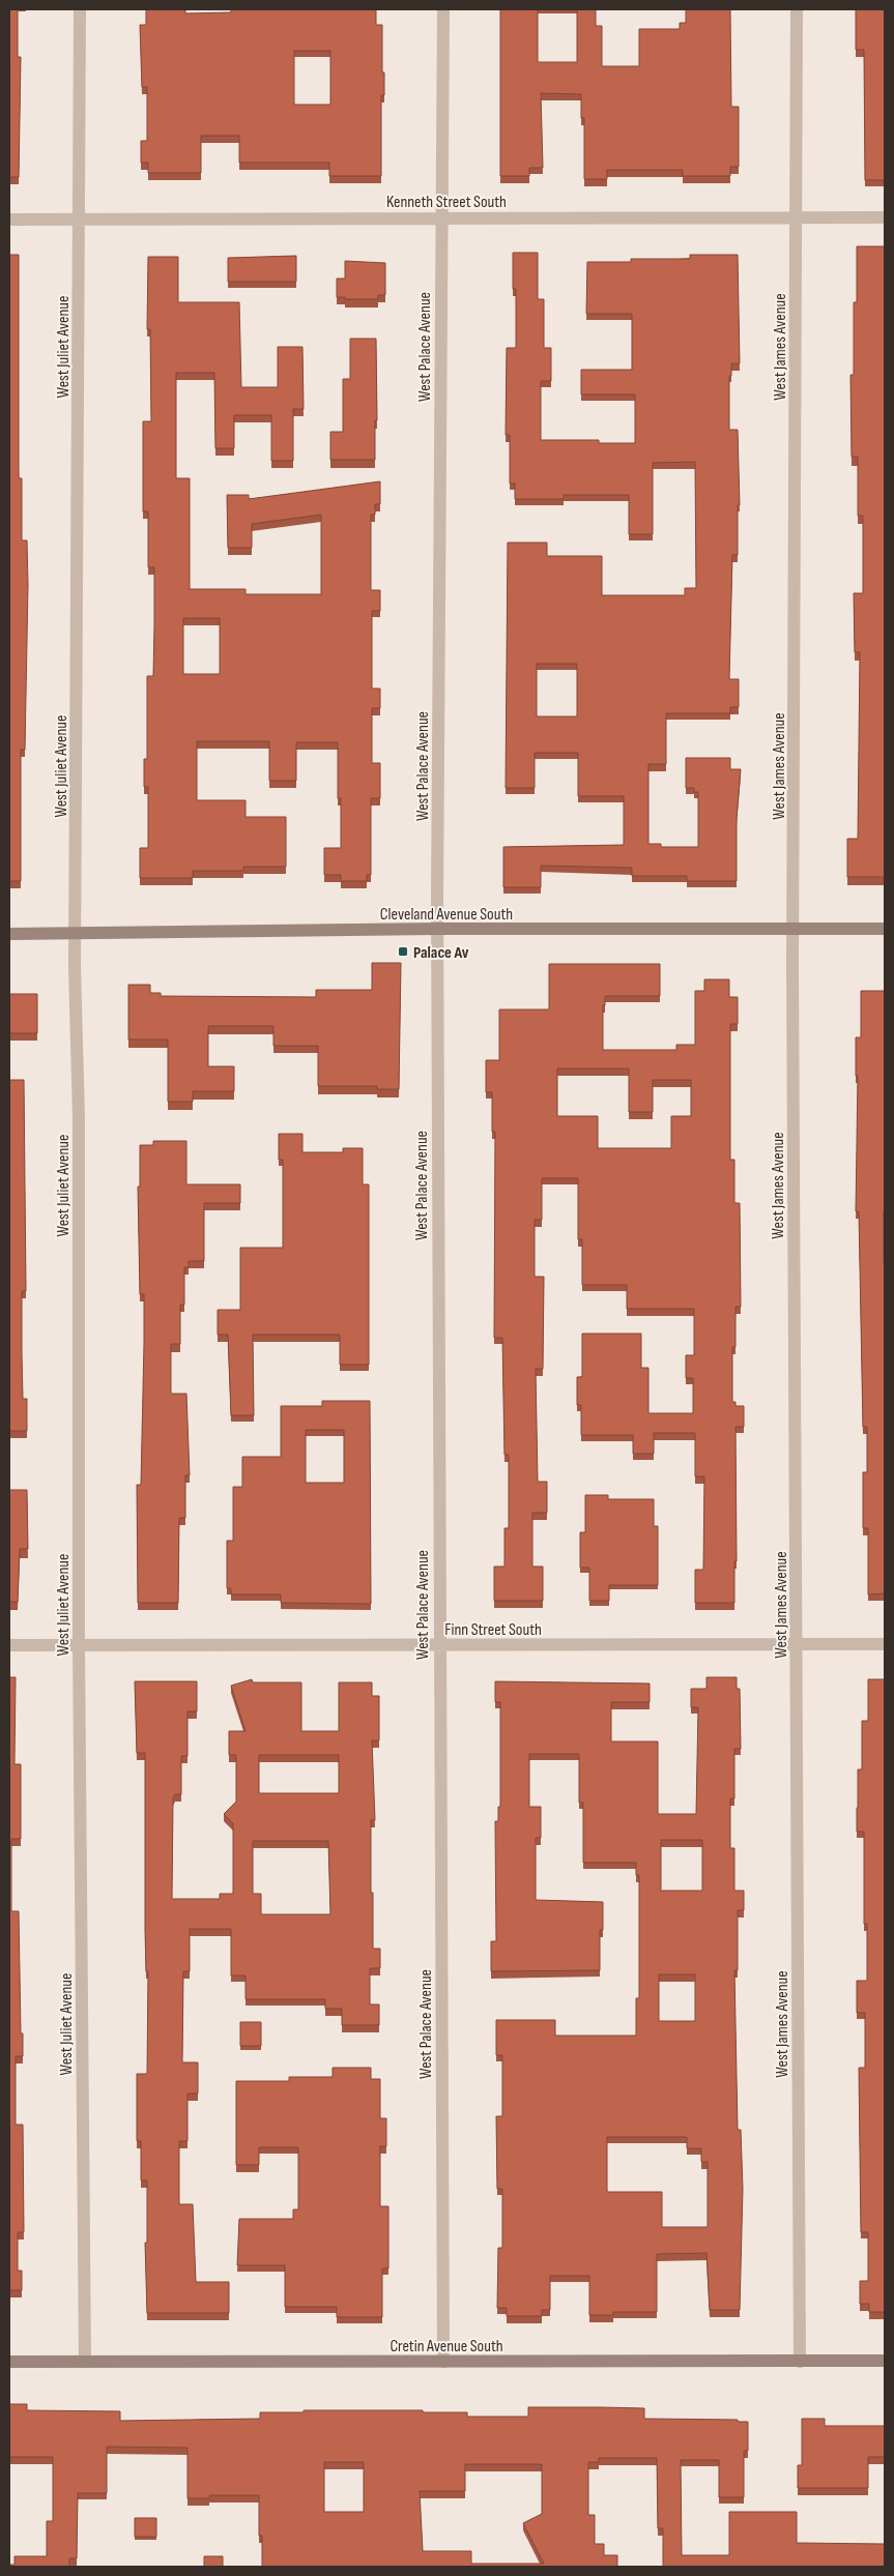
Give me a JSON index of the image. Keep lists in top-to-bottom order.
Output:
{
  "streets": {
    "street": [
      "Kenneth Street South",
      "West Juliet Avenue",
      "West Palace Avenue",
      "West James Avenue",
      "Cleveland Avenue South",
      "Finn Street South",
      "Cretin Avenue South"
    ]
  },
  "crossings": [
    ["Kenneth Street South", "West Juliet Avenue"],
    ["Kenneth Street South", "West Palace Avenue"],
    ["Kenneth Street South", "West James Avenue"],
    ["West Juliet Avenue", "Cleveland Avenue South"],
    ["West Juliet Avenue", "Finn Street South"],
    ["West Juliet Avenue", "Cretin Avenue South"],
    ["West Palace Avenue", "Cleveland Avenue South"],
    ["West Palace Avenue", "Finn Street South"],
    ["West Palace Avenue", "Cretin Avenue South"],
    ["West James Avenue", "Cleveland Avenue South"],
    ["West James Avenue", "Finn Street South"],
    ["West James Avenue", "Cretin Avenue South"]
  ],
  "places": {
    "transit": ["Palace Av"]
  }
}
